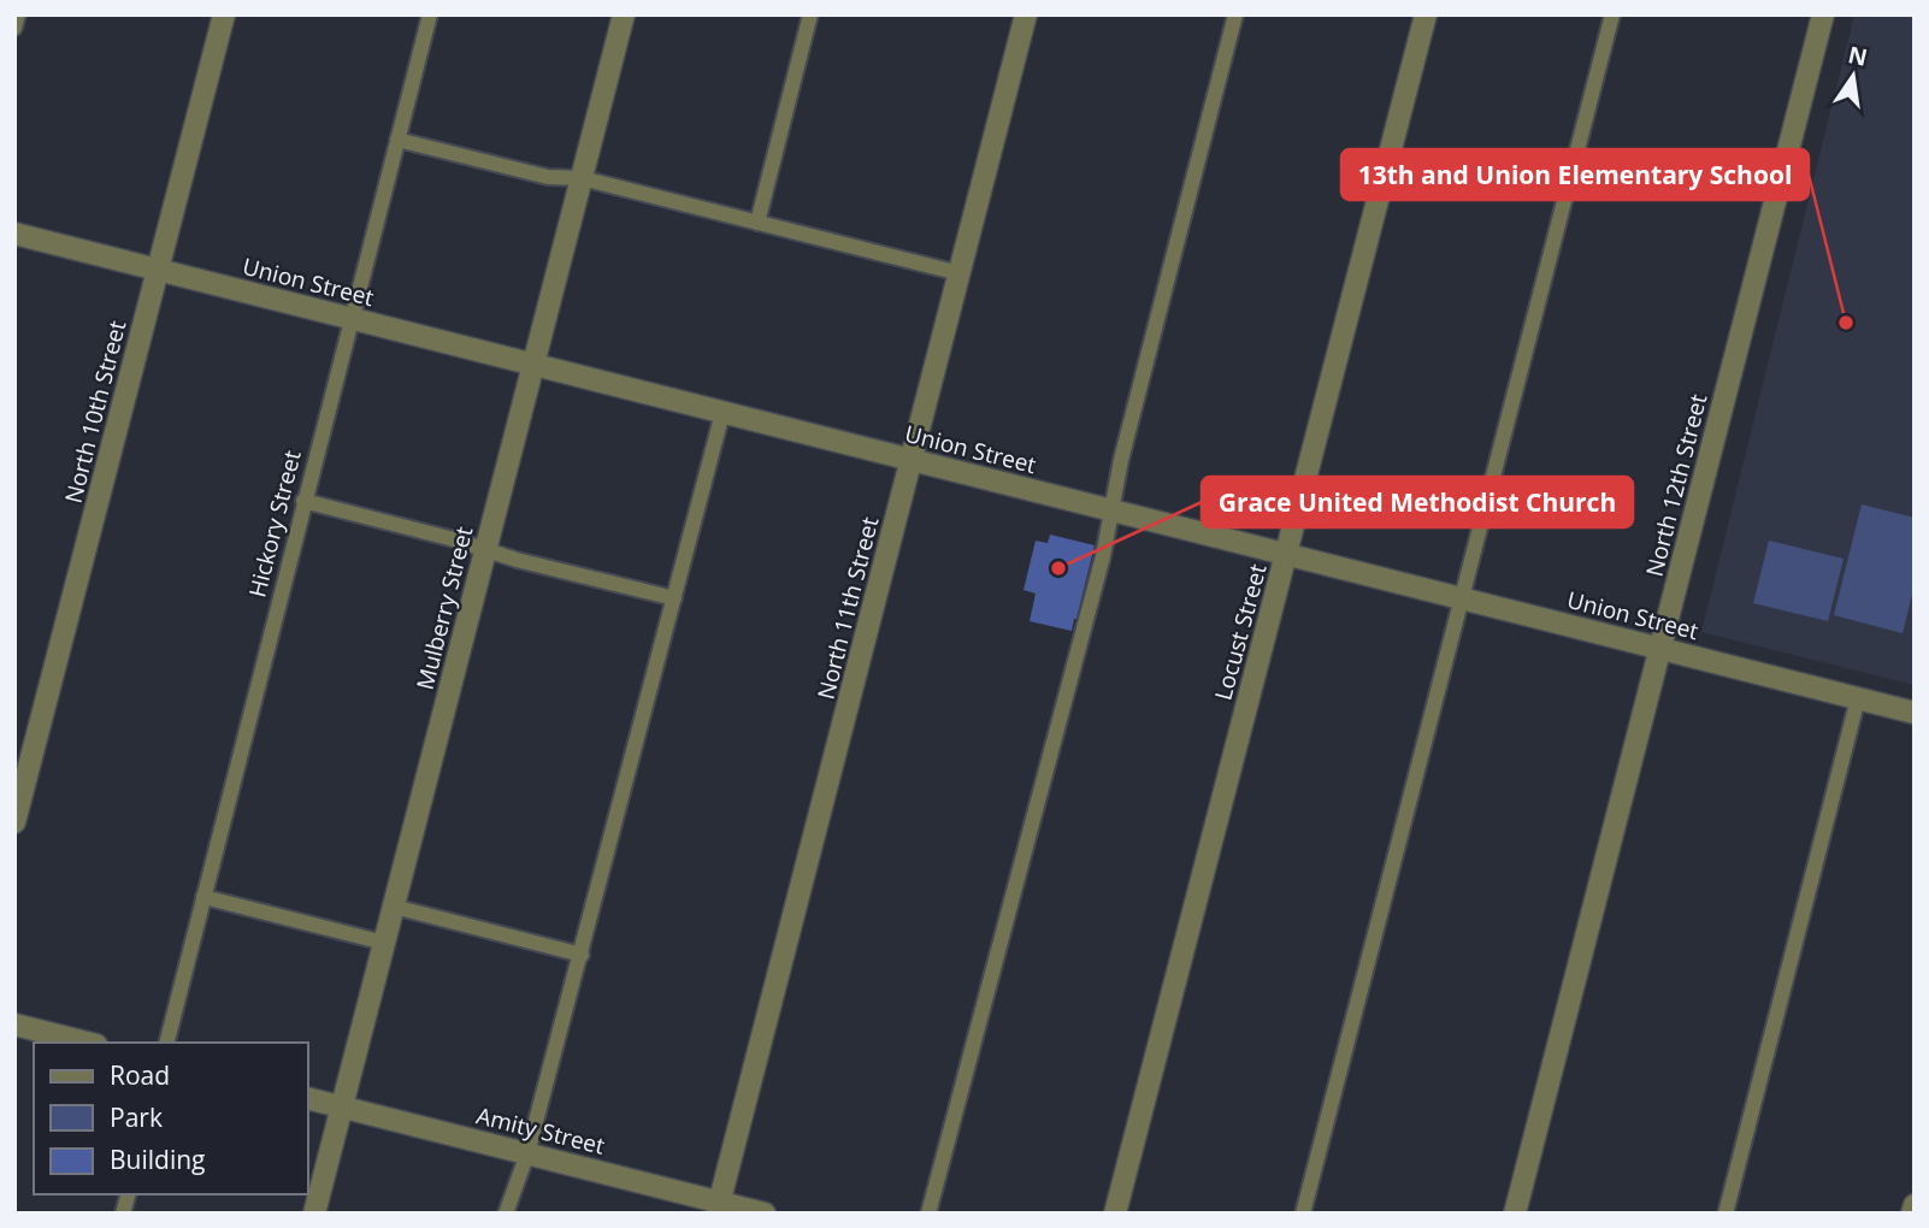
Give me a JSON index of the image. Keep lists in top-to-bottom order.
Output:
{
  "streets": {
    "street": [
      "Union Street",
      "North 10th Street",
      "North 12th Street",
      "Mulberry Street",
      "North 11th Street",
      "Locust Street",
      "Amity Street"
    ],
    "lane": ["Hickory Street"]
  },
  "crossings": [
    ["Union Street", "North 10th Street"],
    ["Union Street", "North 12th Street"],
    ["Union Street", "Hickory Street"],
    ["Union Street", "Mulberry Street"],
    ["Union Street", "North 11th Street"],
    ["Union Street", "Locust Street"],
    ["Mulberry Street", "Amity Street"],
    ["North 11th Street", "Amity Street"]
  ],
  "places": ["13th and Union Elementary School", "Grace United Methodist Church"],
  "legend": ["Road", "Park", "Building"],
  "north": "top"
}
